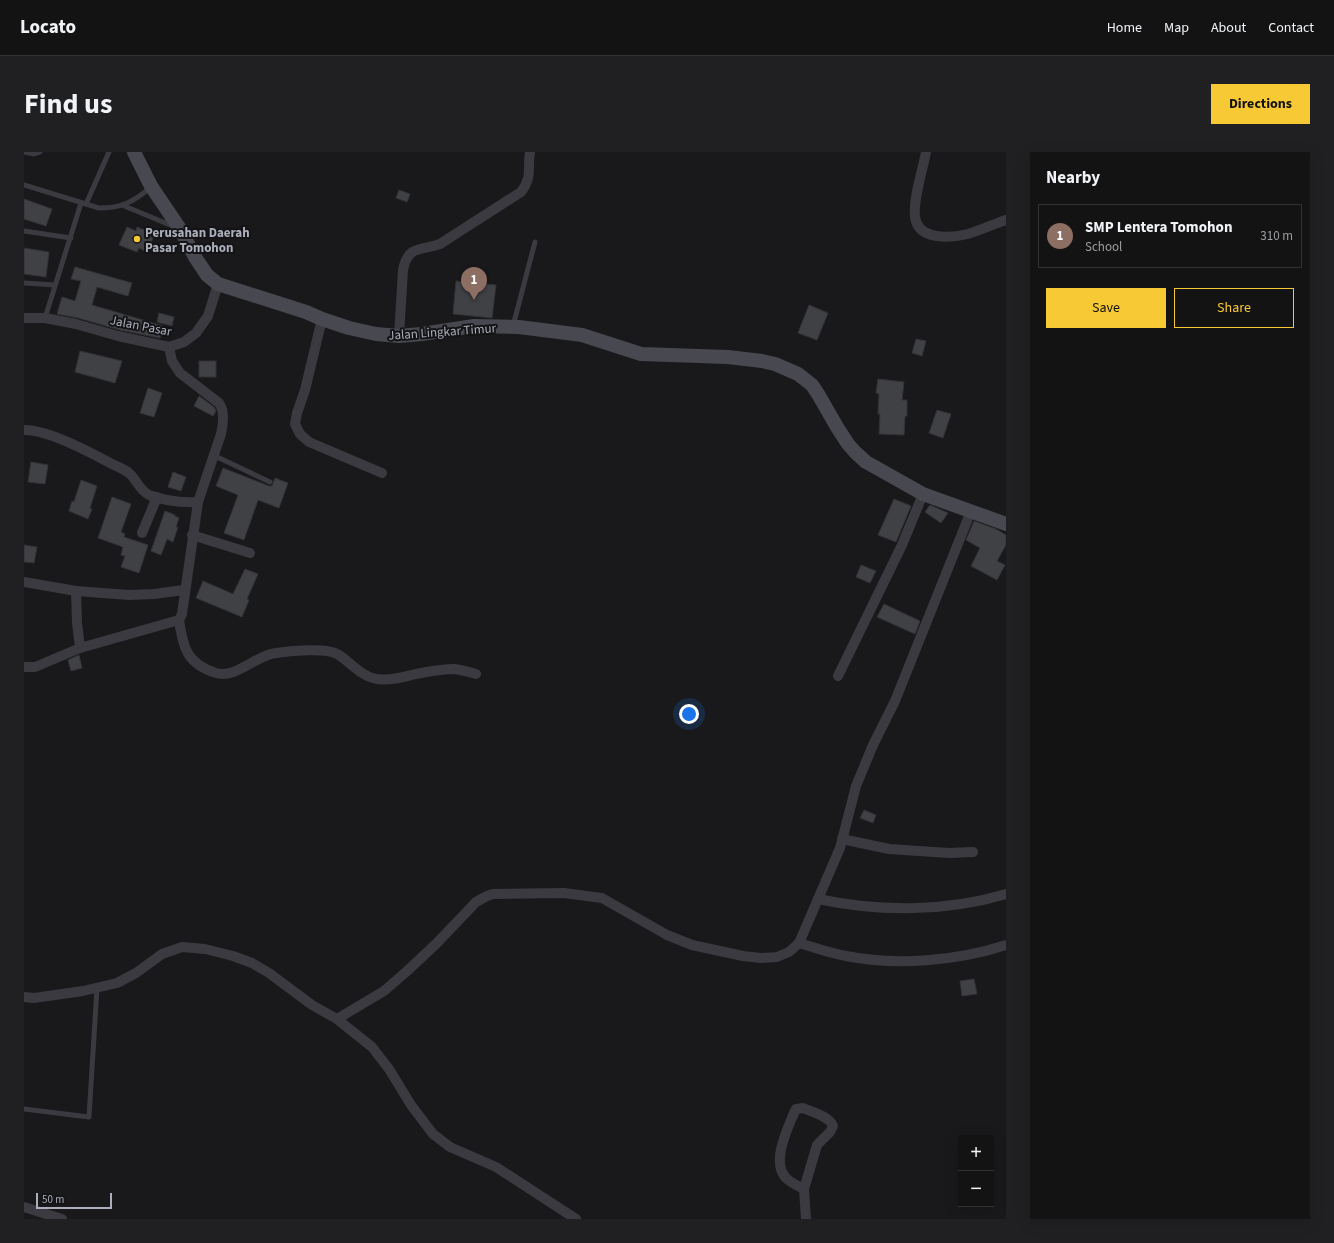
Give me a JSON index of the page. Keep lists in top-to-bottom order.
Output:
{
  "streets": {
    "main road": ["Jalan Lingkar Timur"],
    "street": ["Jalan Pasar"]
  },
  "crossings": [
    ["Jalan Pasar", "Jalan Lingkar Timur"]
  ],
  "places": ["Perusahan Daerah Pasar Tomohon"],
  "scale_bar": "50 m",
  "page": {
    "header": "Locato",
    "nav": [
      "Home",
      "Map",
      "About",
      "Contact"
    ],
    "title": "Find us",
    "buttons": [
      "Directions",
      ["Save", "Share"]
    ],
    "heading": "Nearby",
    "list": [
      {
        "mark": "1",
        "name": "SMP Lentera Tomohon",
        "note": "School",
        "value": "310 m"
      }
    ],
    "pins": "1",
    "map_buttons": ["+", "−"],
    "scale": "50 m"
  }
}
